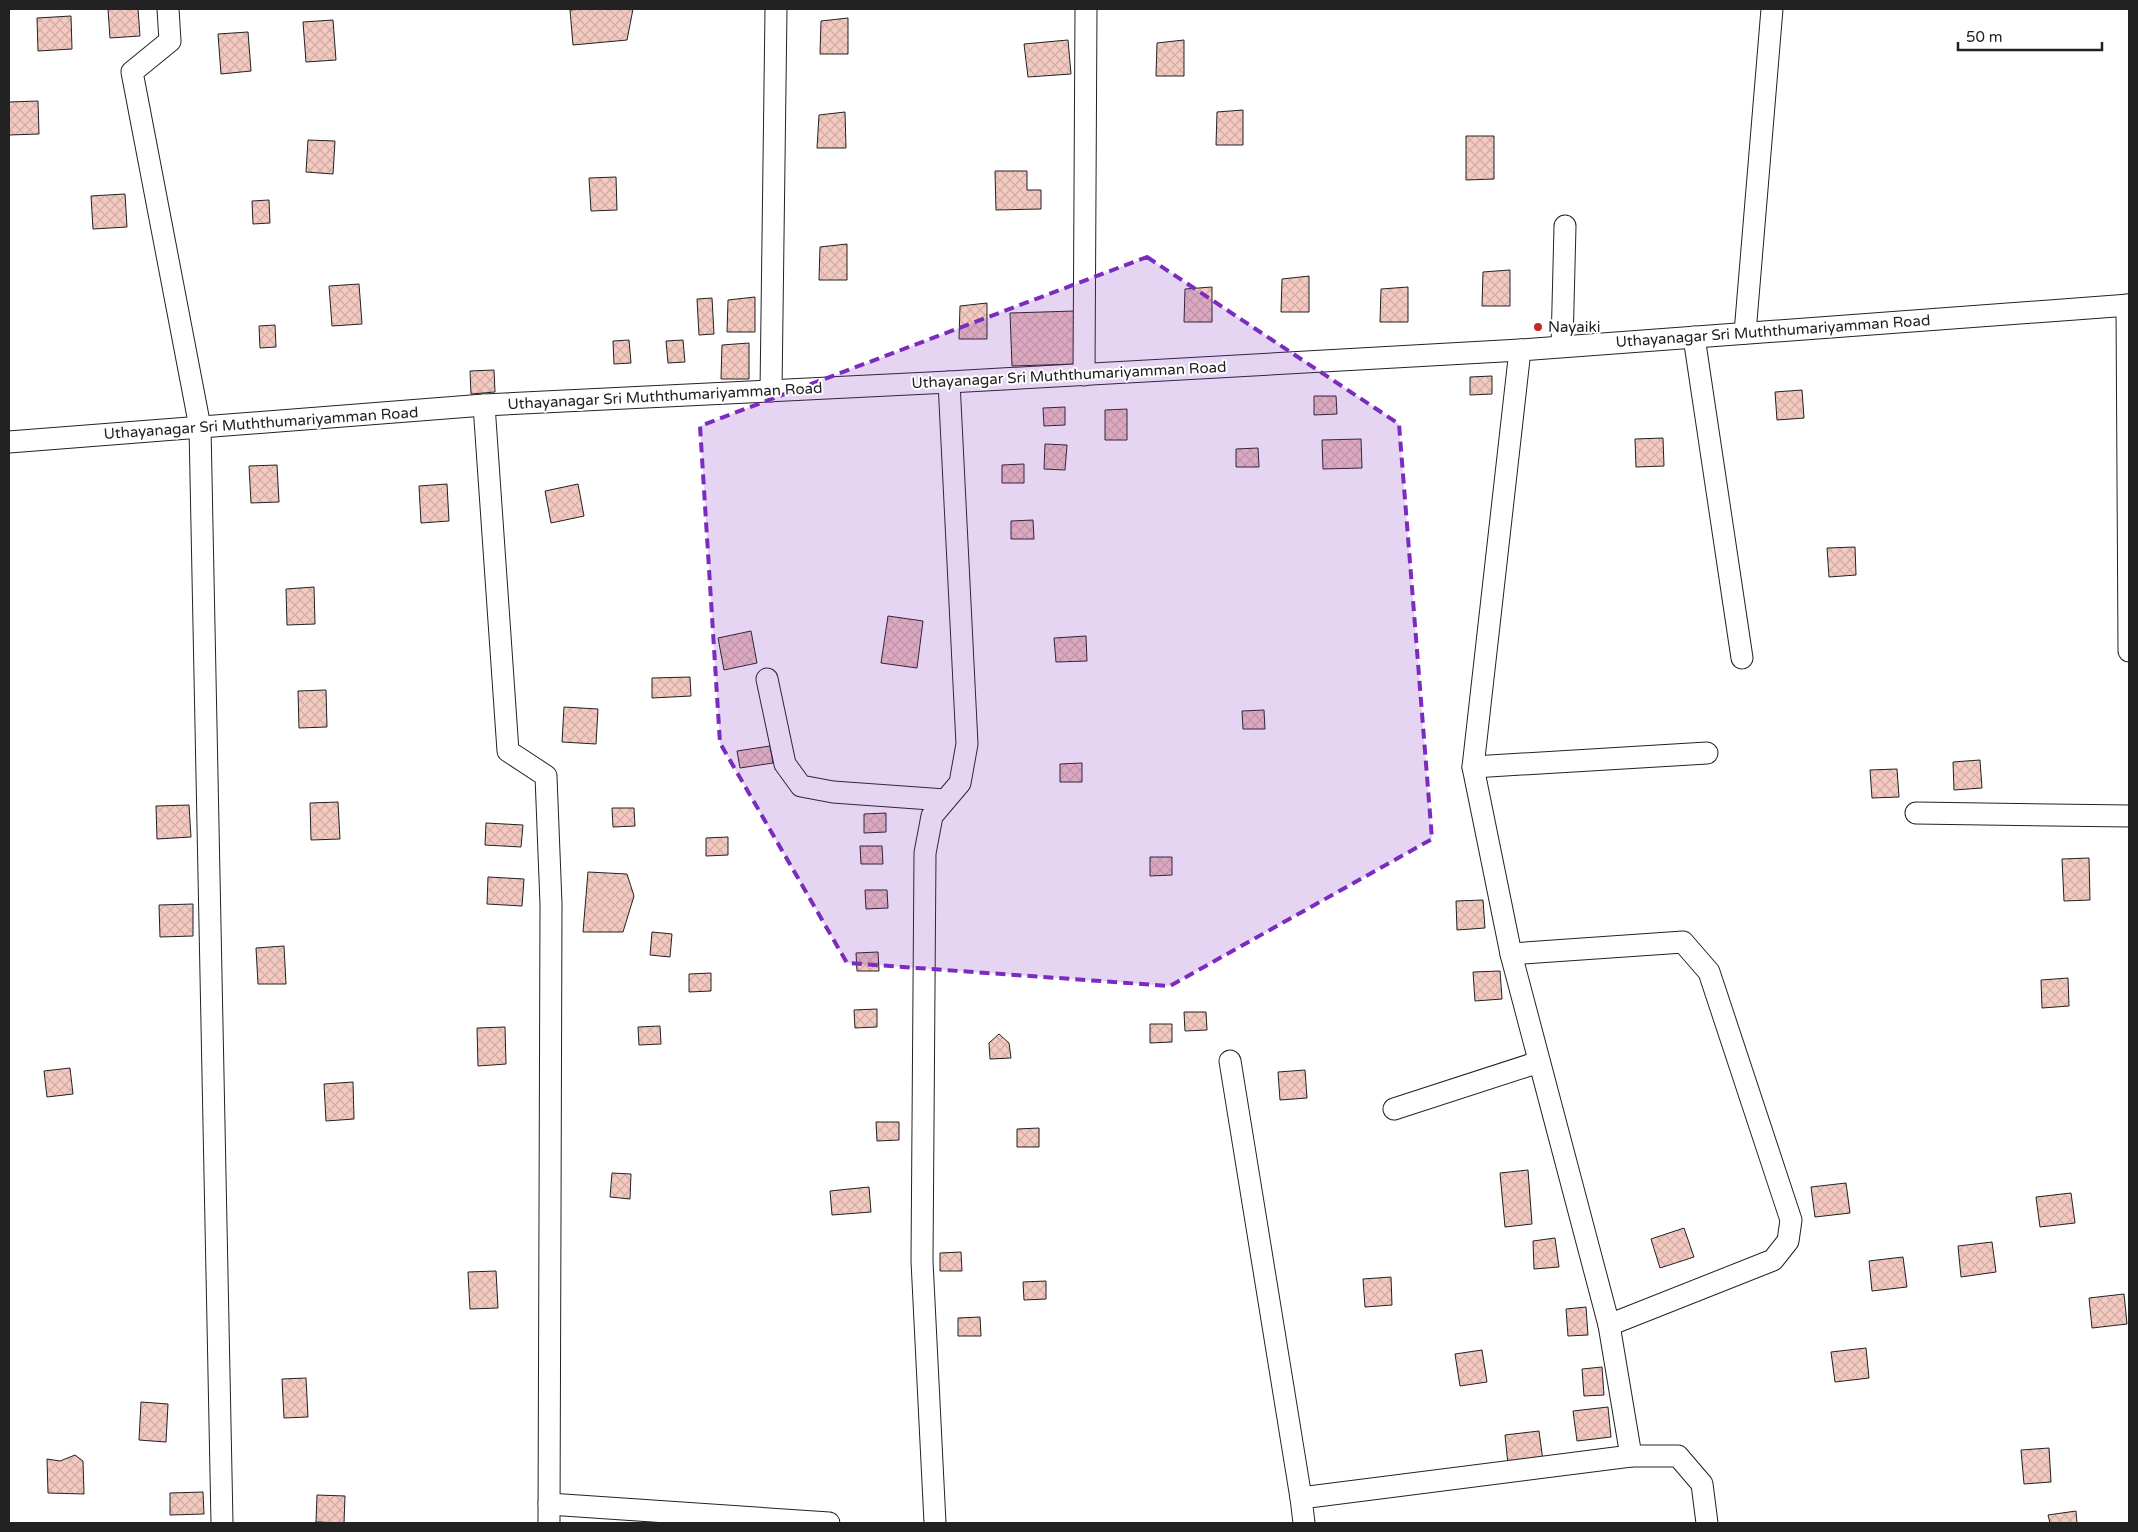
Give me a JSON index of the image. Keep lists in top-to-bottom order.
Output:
{
  "streets": {
    "street": ["Uthayanagar Sri Muththumariyamman Road"]
  },
  "places": ["Nayaiki"],
  "scale_bar": "50 m"
}
